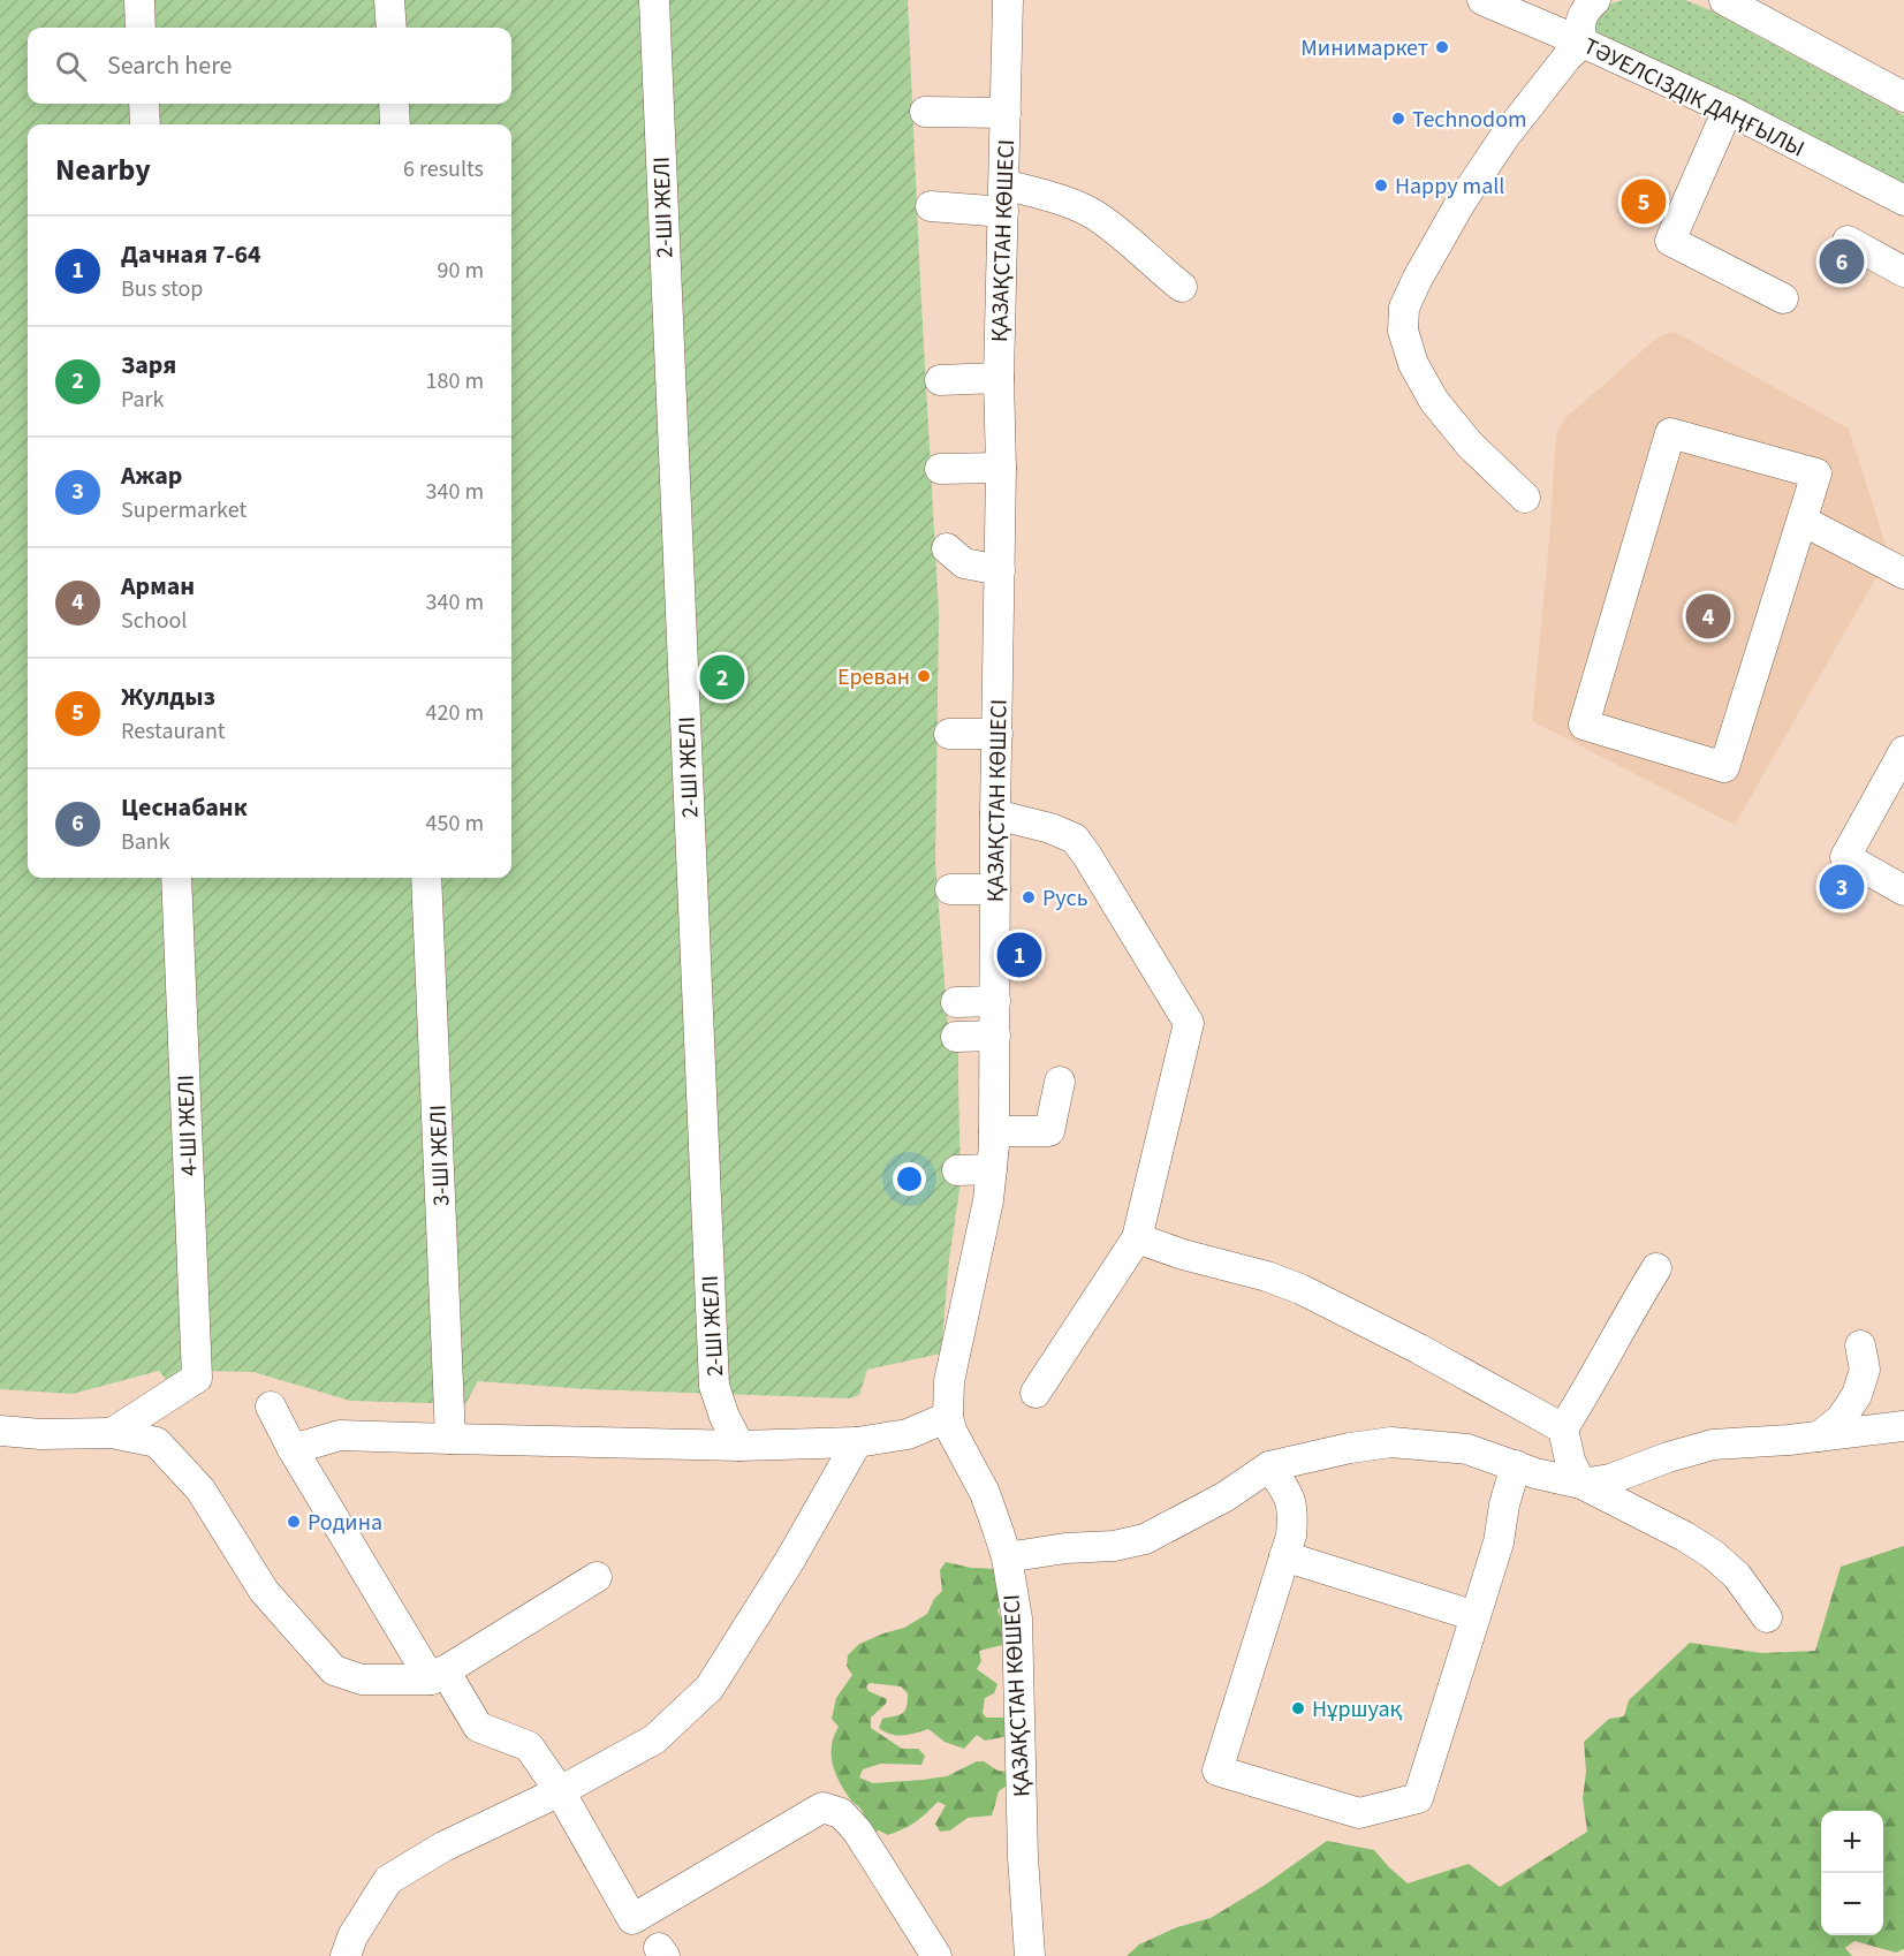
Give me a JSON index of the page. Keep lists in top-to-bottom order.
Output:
{
  "streets": {
    "street": [
      "ТӘУЕЛСІЗДІК ДАҢҒЫЛЫ",
      "2-ШІ ЖЕЛІ",
      "ҚАЗАҚСТАН КӨШЕСІ",
      "4-ШІ ЖЕЛІ",
      "3-ШІ ЖЕЛІ"
    ]
  },
  "places": [
    "Минимаркет",
    "Technodom",
    "Happy mall",
    "Ереван",
    "Русь",
    "Родина",
    "Нұршуақ"
  ],
  "page": {
    "search": "Search here",
    "heading": ["Nearby", "6 results"],
    "pins": [
      "5",
      "6",
      "4",
      "2",
      "3",
      "1"
    ],
    "list": [
      {
        "mark": "1",
        "name": "Дачная 7-64",
        "note": "Bus stop",
        "value": "90 m"
      },
      {
        "mark": "2",
        "name": "Заря",
        "note": "Park",
        "value": "180 m"
      },
      {
        "mark": "3",
        "name": "Ажар",
        "note": "Supermarket",
        "value": "340 m"
      },
      {
        "mark": "4",
        "name": "Арман",
        "note": "School",
        "value": "340 m"
      },
      {
        "mark": "5",
        "name": "Жулдыз",
        "note": "Restaurant",
        "value": "420 m"
      },
      {
        "mark": "6",
        "name": "Цеснабанк",
        "note": "Bank",
        "value": "450 m"
      }
    ],
    "map_buttons": ["+", "−"]
  }
}
